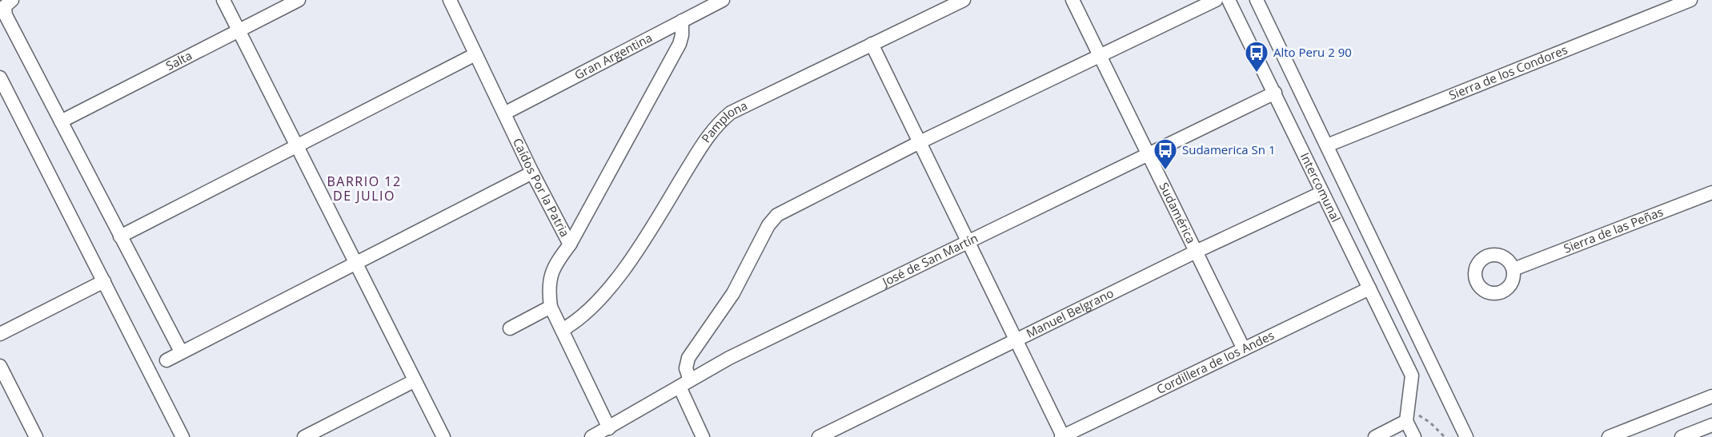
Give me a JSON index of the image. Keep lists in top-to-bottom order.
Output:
{
  "streets": {
    "street": [
      "Gran Argentina",
      "Salta",
      "Sierra de los Condores",
      "Pamplona",
      "Caídos Por la Patria",
      "Intercomunal",
      "Sudamérica",
      "Sierra de las Peñas",
      "José de San Martín",
      "Manuel Belgrano",
      "Cordillera de los Andes"
    ]
  },
  "crossings": [
    ["Gran Argentina", "Caídos Por la Patria"],
    ["Pamplona", "Caídos Por la Patria"],
    ["Caídos Por la Patria", "José de San Martín"],
    ["Intercomunal", "José de San Martín"],
    ["Intercomunal", "Manuel Belgrano"],
    ["Intercomunal", "Cordillera de los Andes"],
    ["Sudamérica", "José de San Martín"],
    ["Sudamérica", "Manuel Belgrano"],
    ["Sudamérica", "Cordillera de los Andes"]
  ],
  "districts": ["BARRIO 12 DE JULIO"],
  "places": {
    "bus stop": ["Alto Peru 2 90", "Sudamerica Sn 1"]
  }
}
